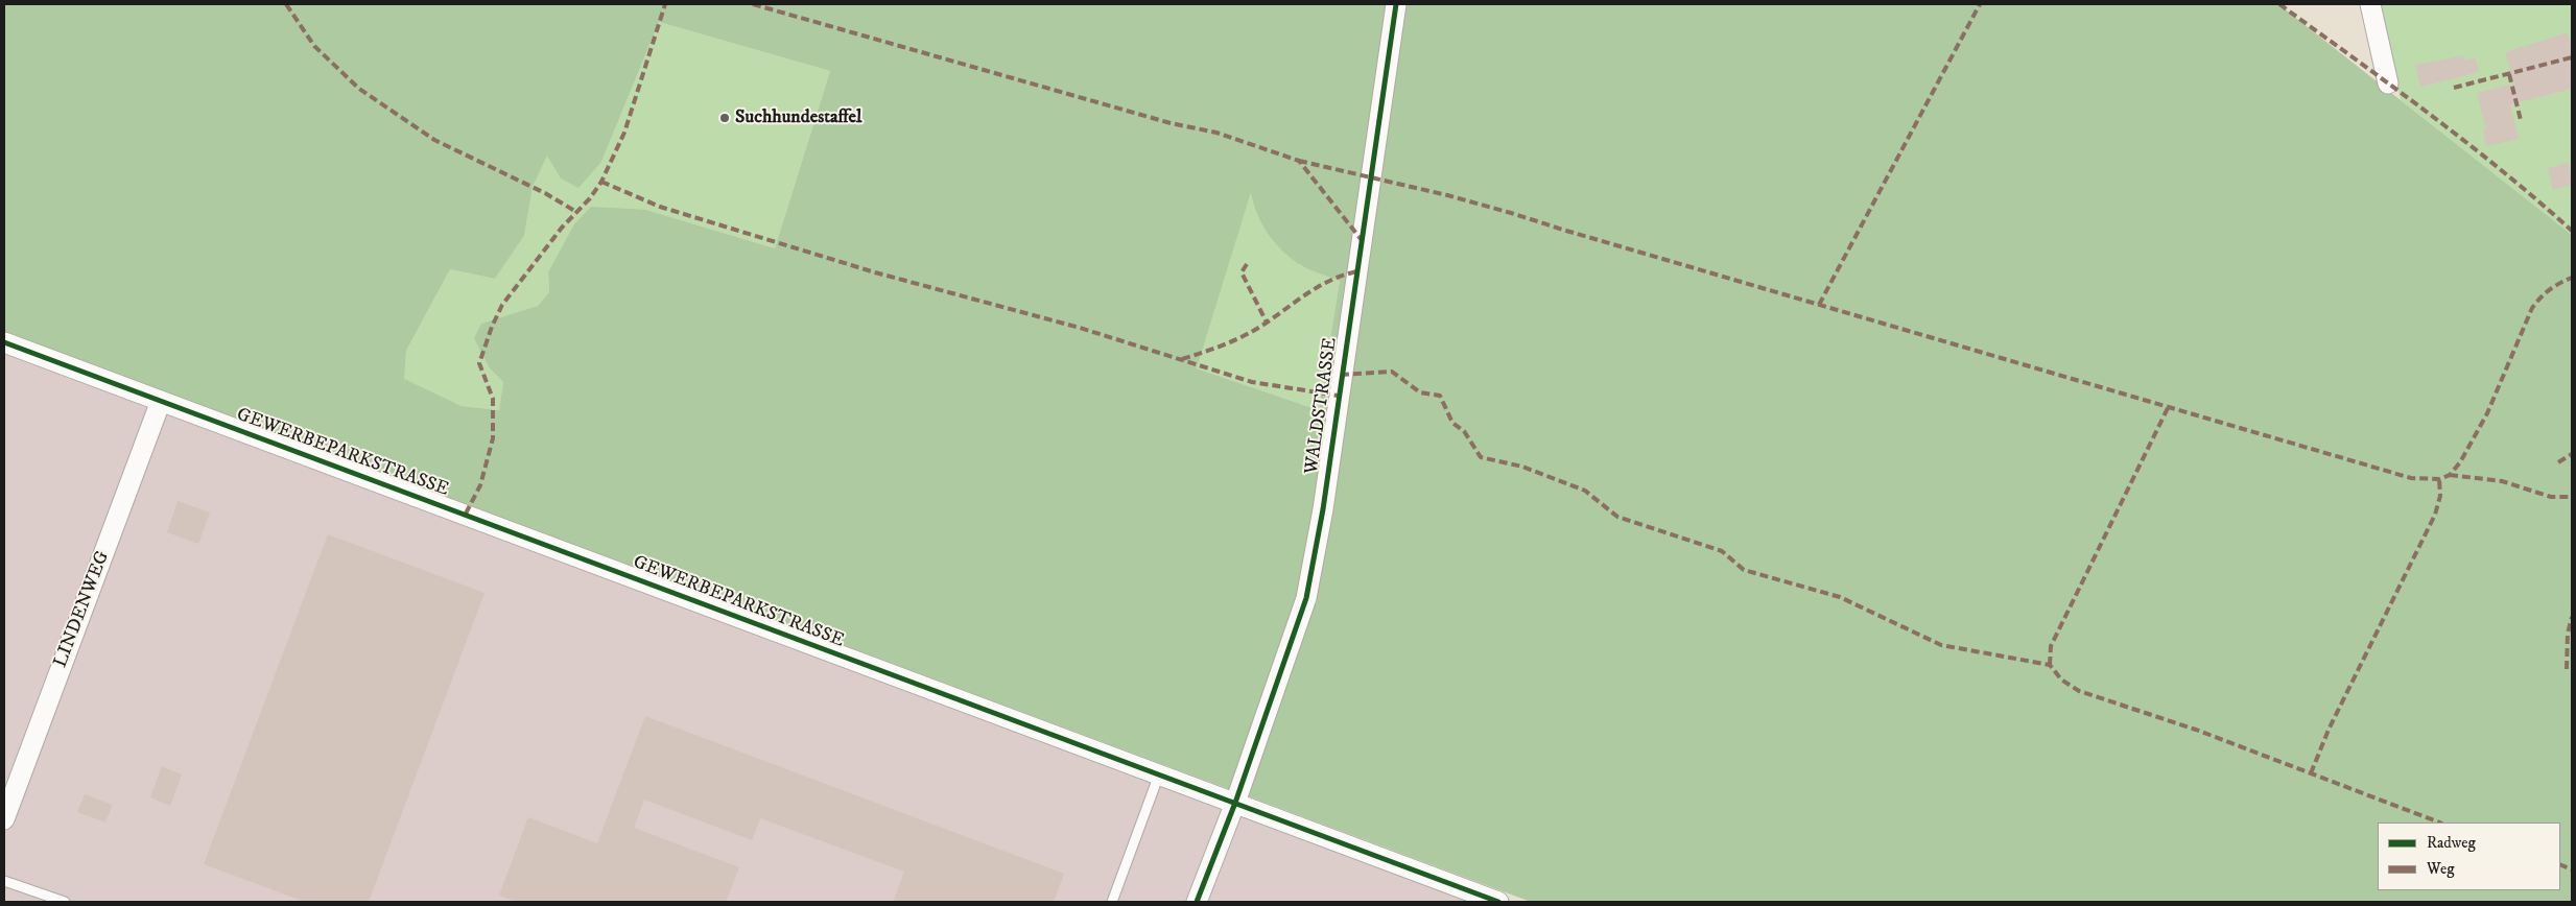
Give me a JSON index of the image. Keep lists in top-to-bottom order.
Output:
{
  "streets": {
    "street": ["WALDSTRASSE", "GEWERBEPARKSTRASSE", "LINDENWEG"]
  },
  "crossings": [
    ["WALDSTRASSE", "GEWERBEPARKSTRASSE"],
    ["GEWERBEPARKSTRASSE", "LINDENWEG"]
  ],
  "places": ["Suchhundestaffel"],
  "legend": ["Radweg", "Weg"]
}
